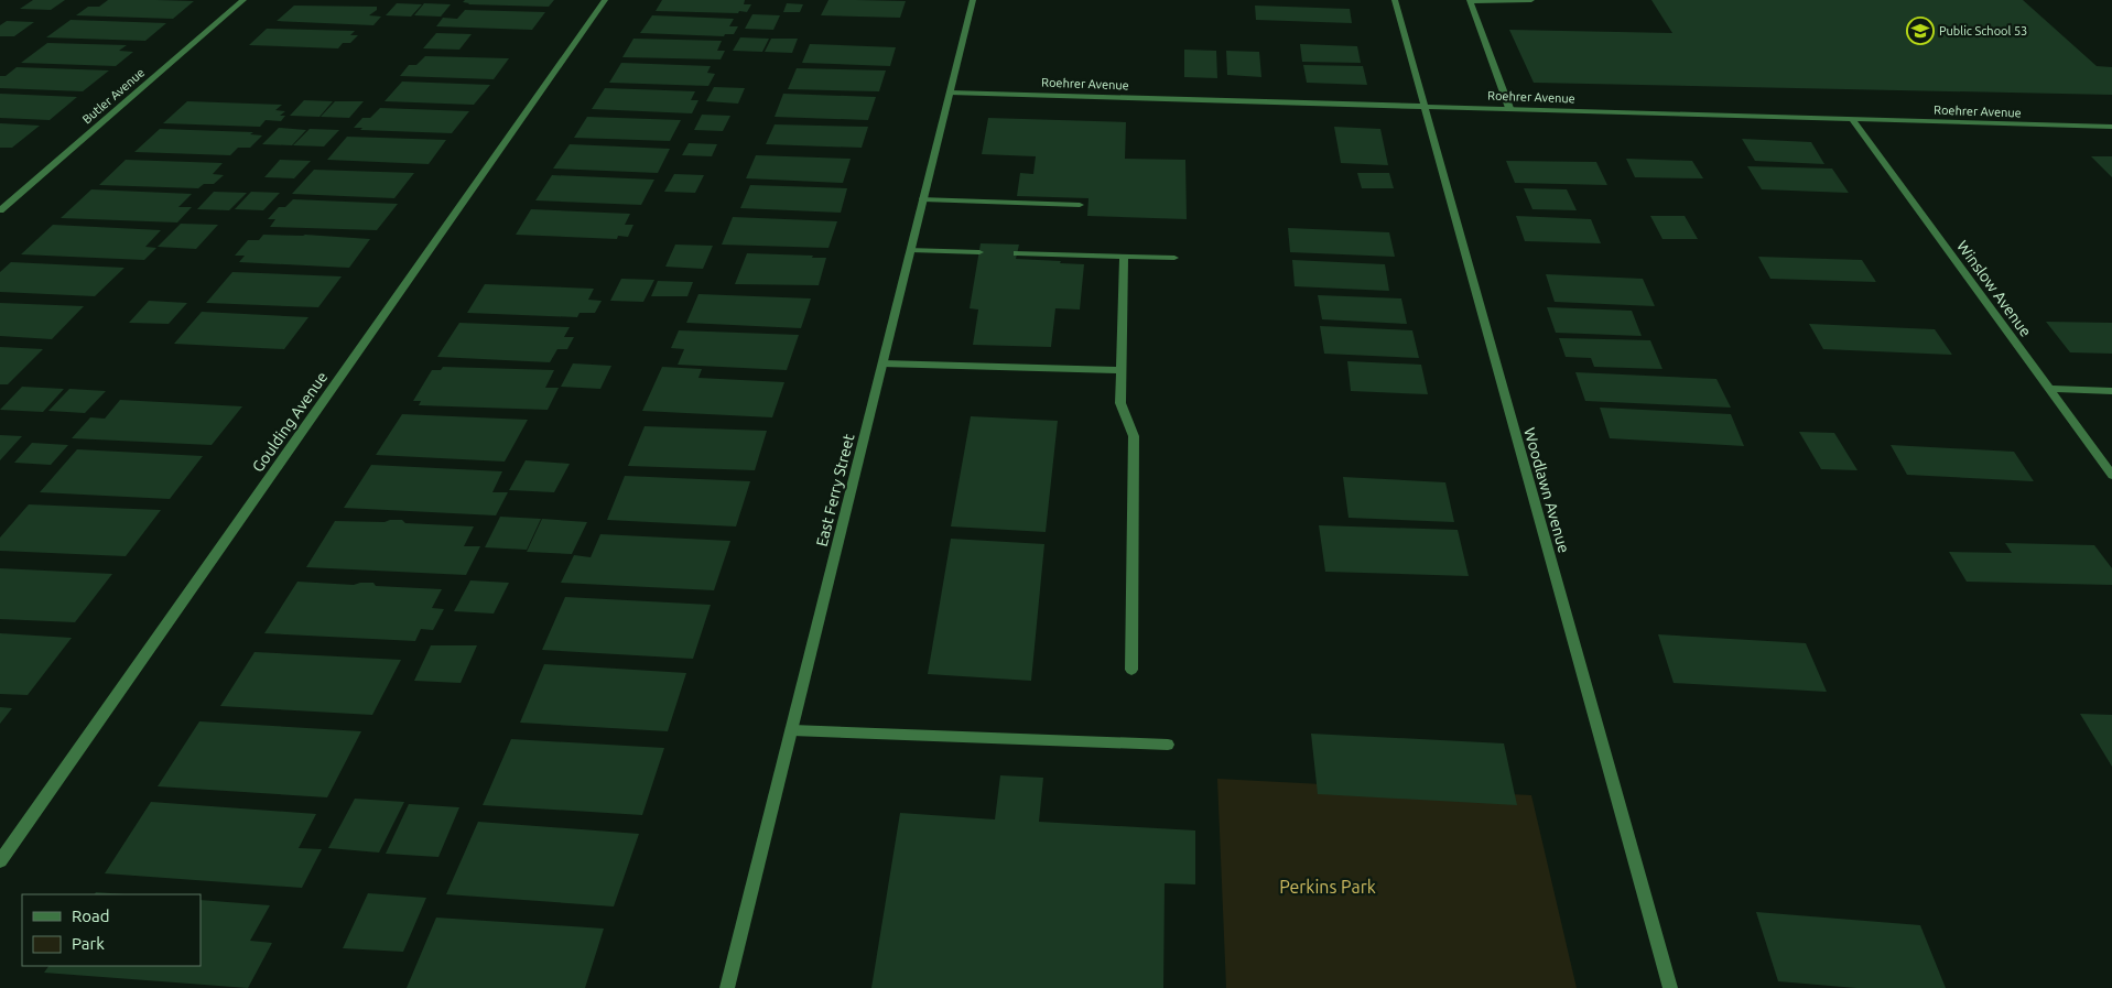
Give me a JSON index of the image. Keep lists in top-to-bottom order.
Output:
{
  "streets": {
    "street": [
      "Roehrer Avenue",
      "Butler Avenue",
      "Winslow Avenue",
      "Goulding Avenue",
      "East Ferry Street",
      "Woodlawn Avenue"
    ]
  },
  "crossings": [
    ["Roehrer Avenue", "Winslow Avenue"],
    ["Roehrer Avenue", "East Ferry Street"],
    ["Roehrer Avenue", "Woodlawn Avenue"]
  ],
  "parks": ["Perkins Park"],
  "places": {
    "school or university": ["Public School 53"]
  },
  "legend": ["Road", "Park"]
}
